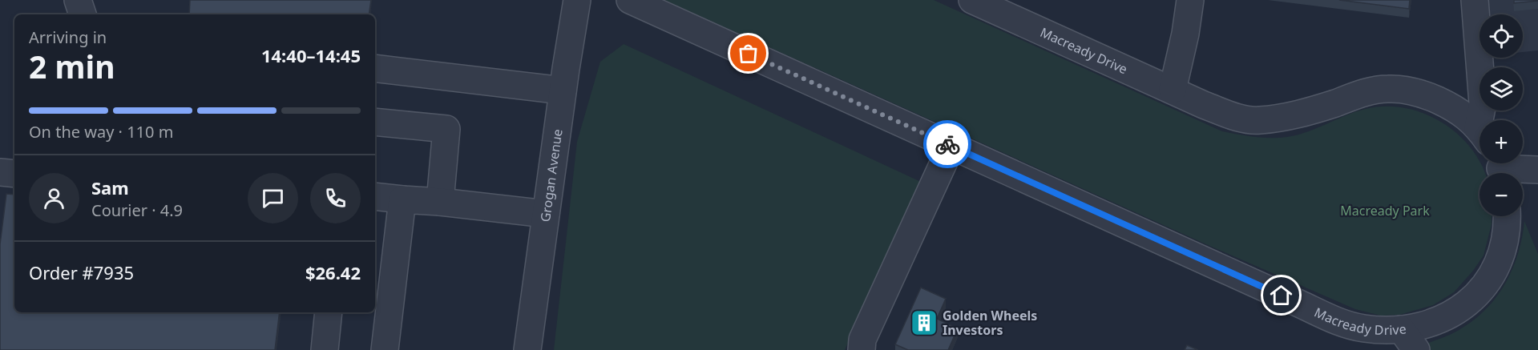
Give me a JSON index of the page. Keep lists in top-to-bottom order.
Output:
{
  "streets": {
    "street": ["Macready Drive", "Grogan Avenue"]
  },
  "parks": ["Macready Park"],
  "places": {
    "building": ["Golden Wheels Investors"]
  },
  "page": {
    "map_buttons": ["+", "−"],
    "heading": ["2 min", "Arriving in", "14:40–14:45"],
    "panel": [
      "Sam",
      "Courier · 4.9",
      "Order #7935",
      "$26.42"
    ],
    "bar": "On the way · 110 m"
  }
}
